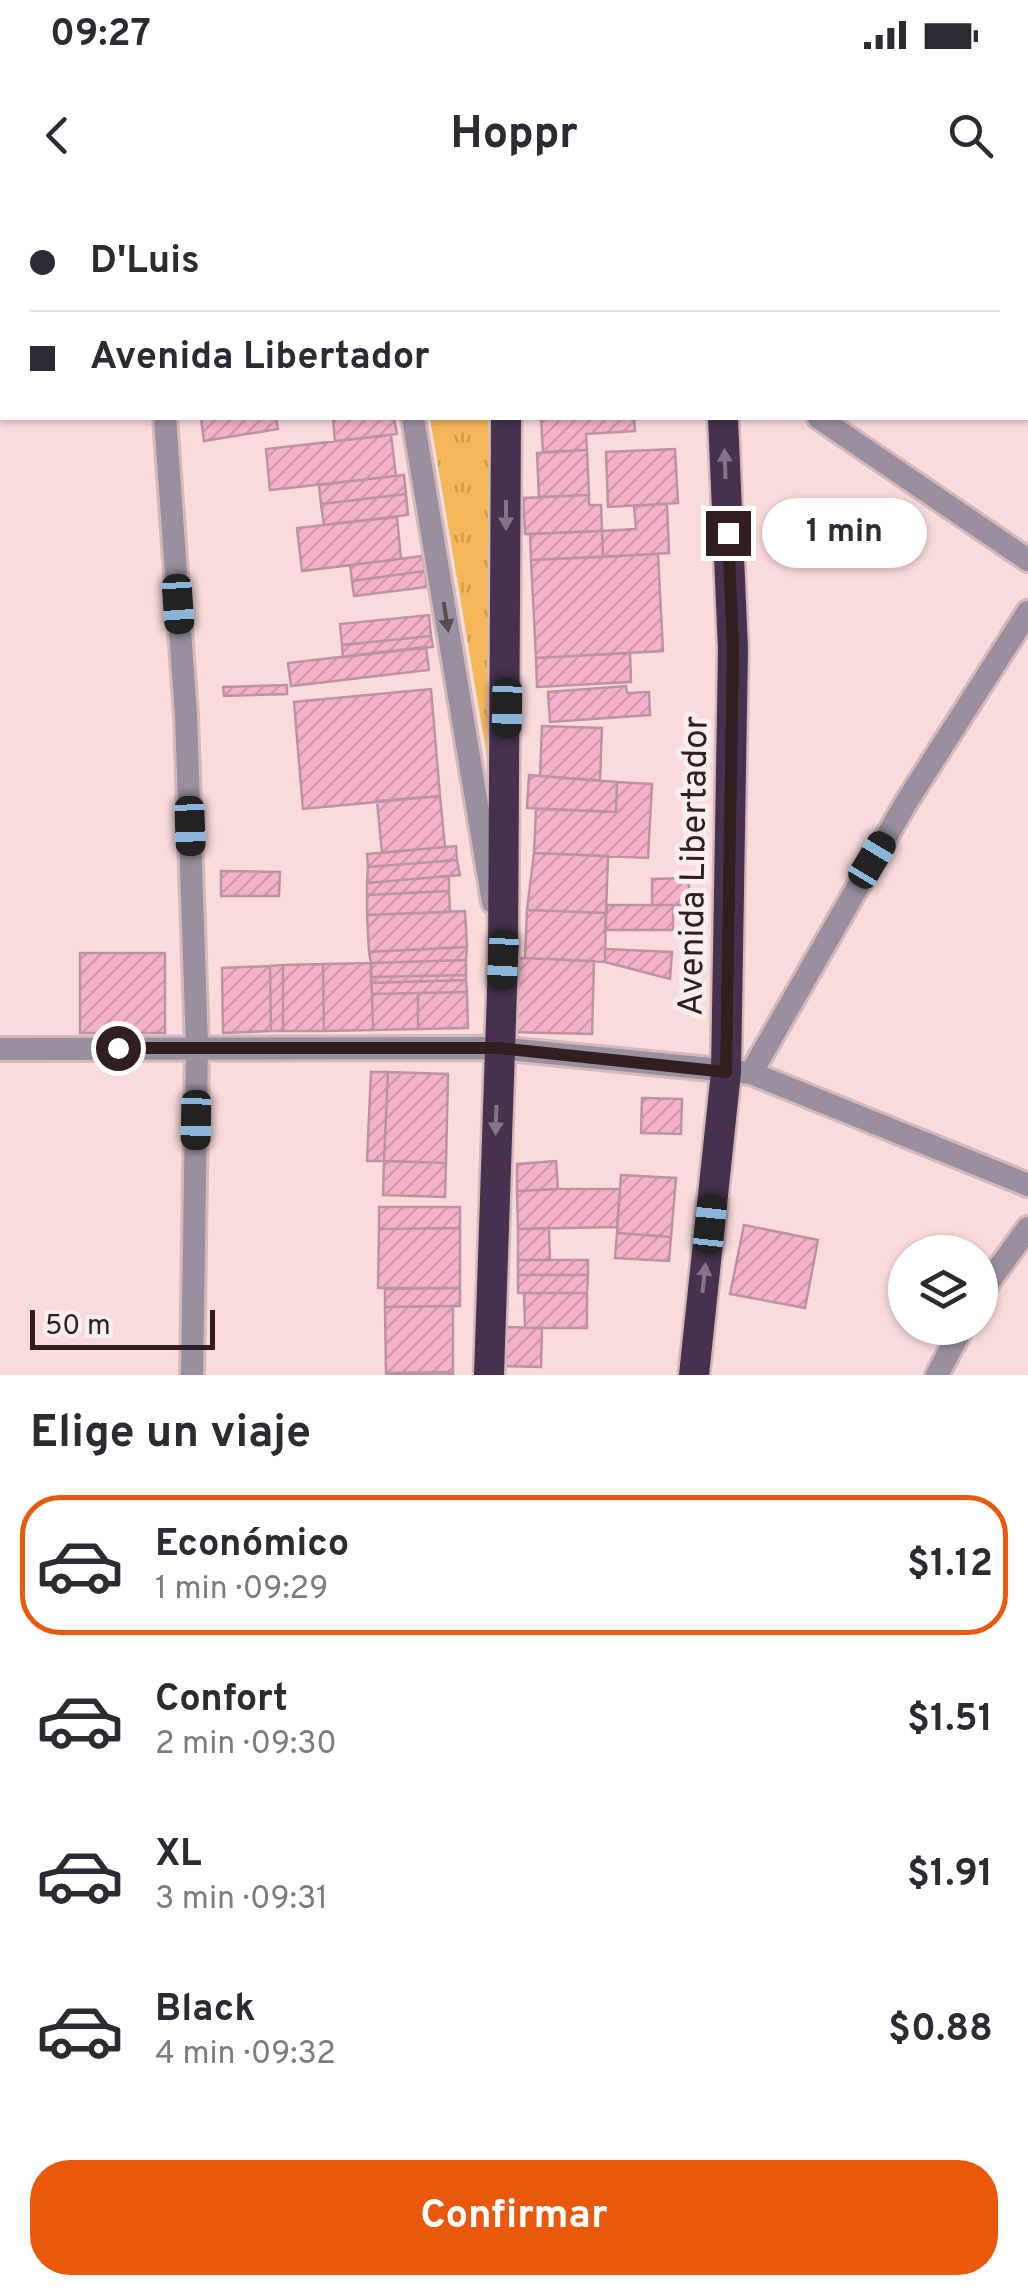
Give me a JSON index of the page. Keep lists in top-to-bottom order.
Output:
{
  "streets": {
    "highway": ["Avenida Libertador"]
  },
  "scale_bar": "50 m",
  "page": {
    "status": "09:27",
    "header": "Hoppr",
    "banner": ["D'Luis", "Avenida Libertador"],
    "bubble": "1 min",
    "scale": "50 m",
    "heading": "Elige un viaje",
    "list": [
      {
        "name": "Económico",
        "note": "1 min · 09:29",
        "value": "$1.12"
      },
      {
        "name": "Confort",
        "note": "2 min · 09:30",
        "value": "$1.51"
      },
      {
        "name": "XL",
        "note": "3 min · 09:31",
        "value": "$1.91"
      },
      {
        "name": "Black",
        "note": "4 min · 09:32",
        "value": "$0.88"
      }
    ],
    "buttons": "Confirmar"
  }
}
